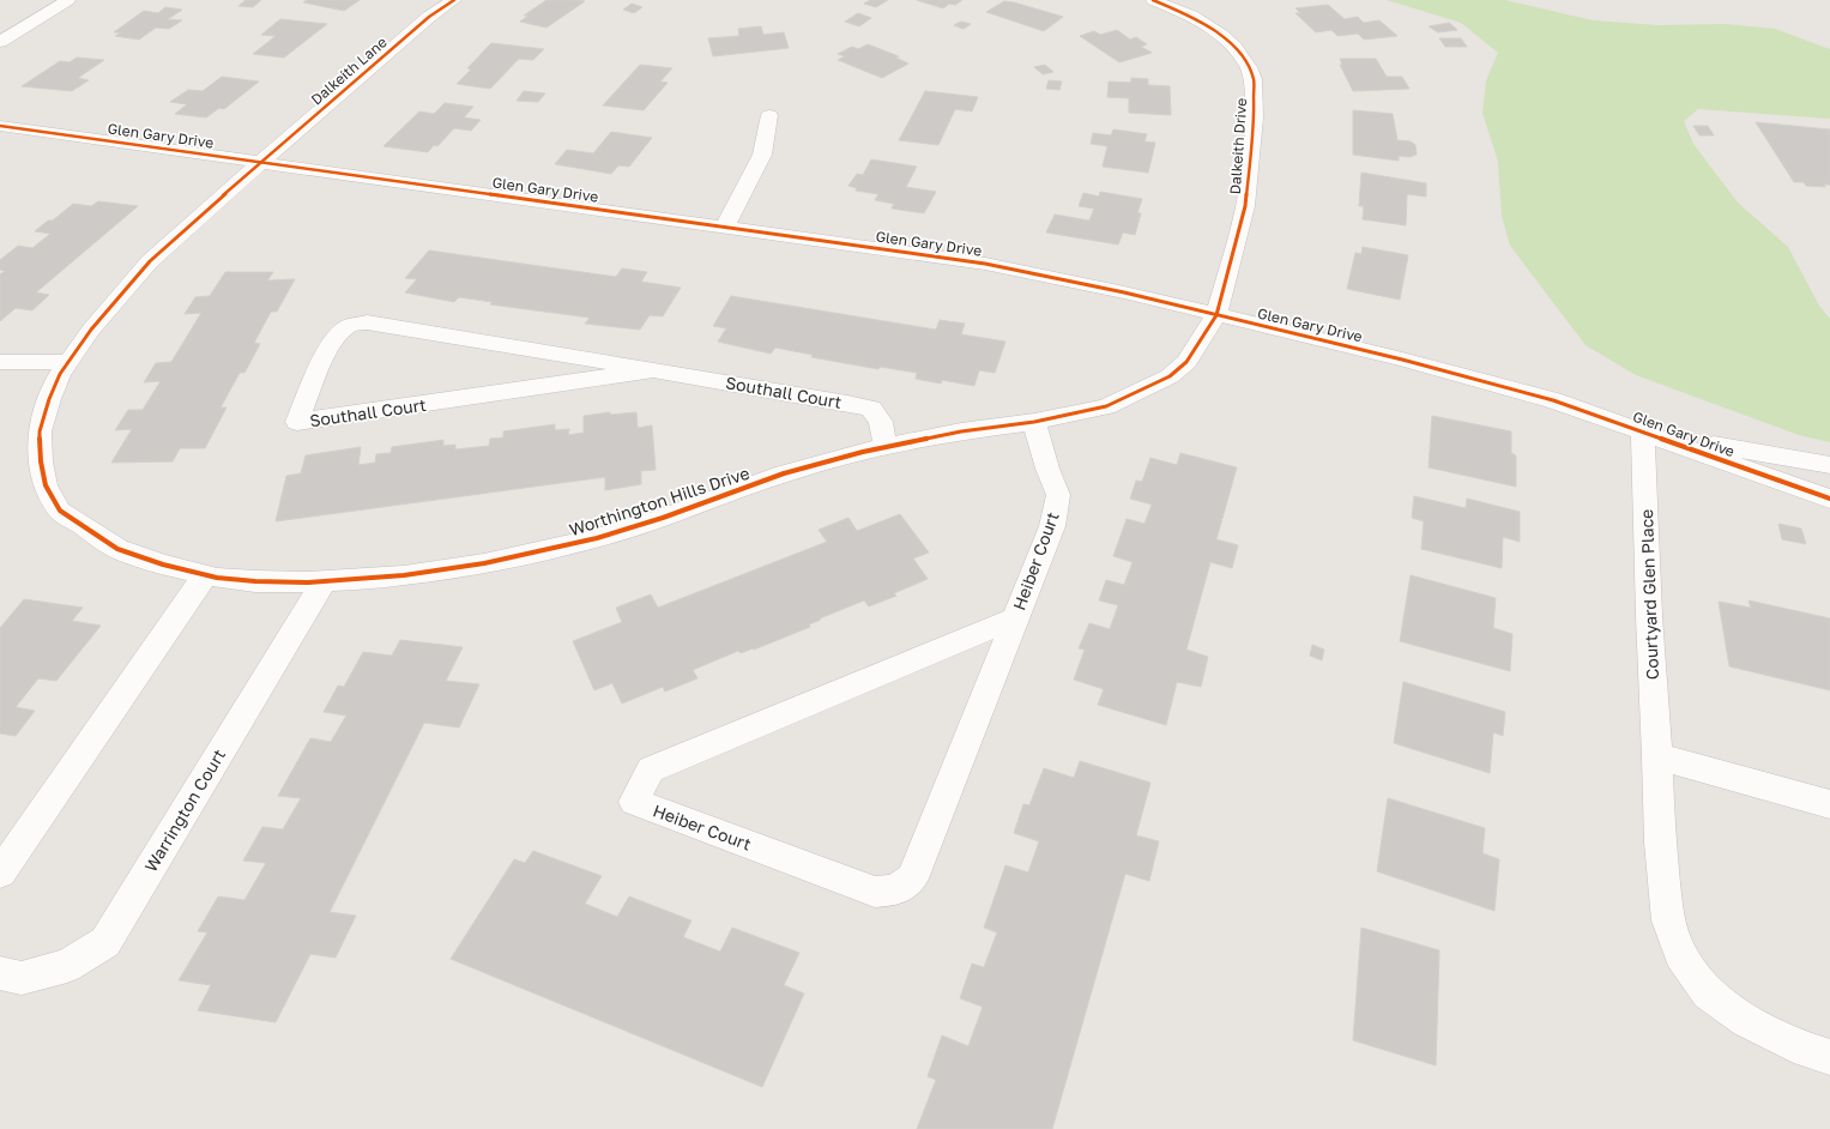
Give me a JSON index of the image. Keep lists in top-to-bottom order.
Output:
{
  "streets": {
    "street": [
      "Dalkeith Lane",
      "Glen Gary Drive",
      "Dalkeith Drive",
      "Southall Court",
      "Worthington Hills Drive",
      "Heiber Court",
      "Courtyard Glen Place",
      "Warrington Court"
    ]
  },
  "crossings": [
    ["Dalkeith Lane", "Glen Gary Drive"],
    ["Dalkeith Lane", "Worthington Hills Drive"],
    ["Glen Gary Drive", "Dalkeith Drive"],
    ["Glen Gary Drive", "Worthington Hills Drive"],
    ["Glen Gary Drive", "Courtyard Glen Place"],
    ["Dalkeith Drive", "Worthington Hills Drive"],
    ["Southall Court", "Worthington Hills Drive"],
    ["Worthington Hills Drive", "Heiber Court"],
    ["Worthington Hills Drive", "Warrington Court"]
  ]
}
